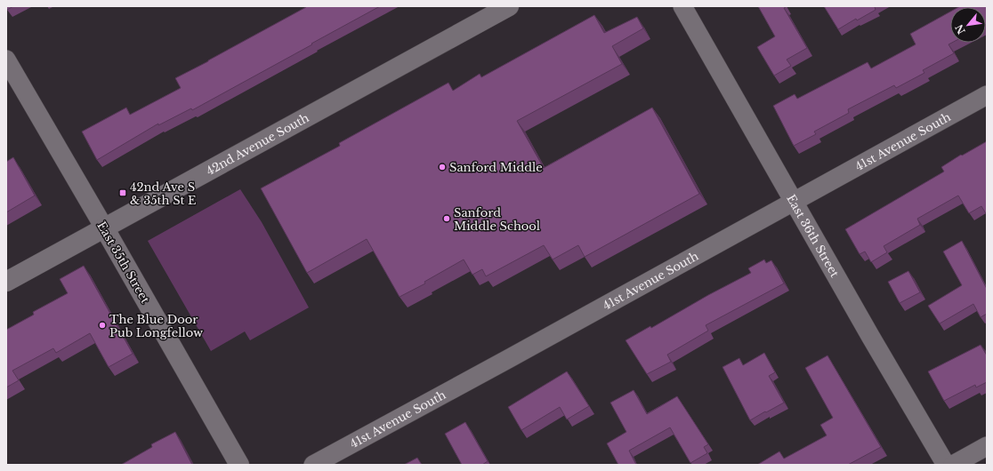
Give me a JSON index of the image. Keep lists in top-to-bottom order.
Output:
{
  "streets": {
    "street": [
      "41st Avenue South",
      "42nd Avenue South",
      "East 36th Street",
      "East 35th Street"
    ]
  },
  "crossings": [
    ["41st Avenue South", "East 36th Street"],
    ["42nd Avenue South", "East 35th Street"]
  ],
  "places": {
    "other": ["Sanford Middle", "Sanford Middle School", "The Blue Door Pub Longfellow"],
    "transit": ["42nd Ave S & 35th St E"]
  },
  "north": "bottom left"
}
